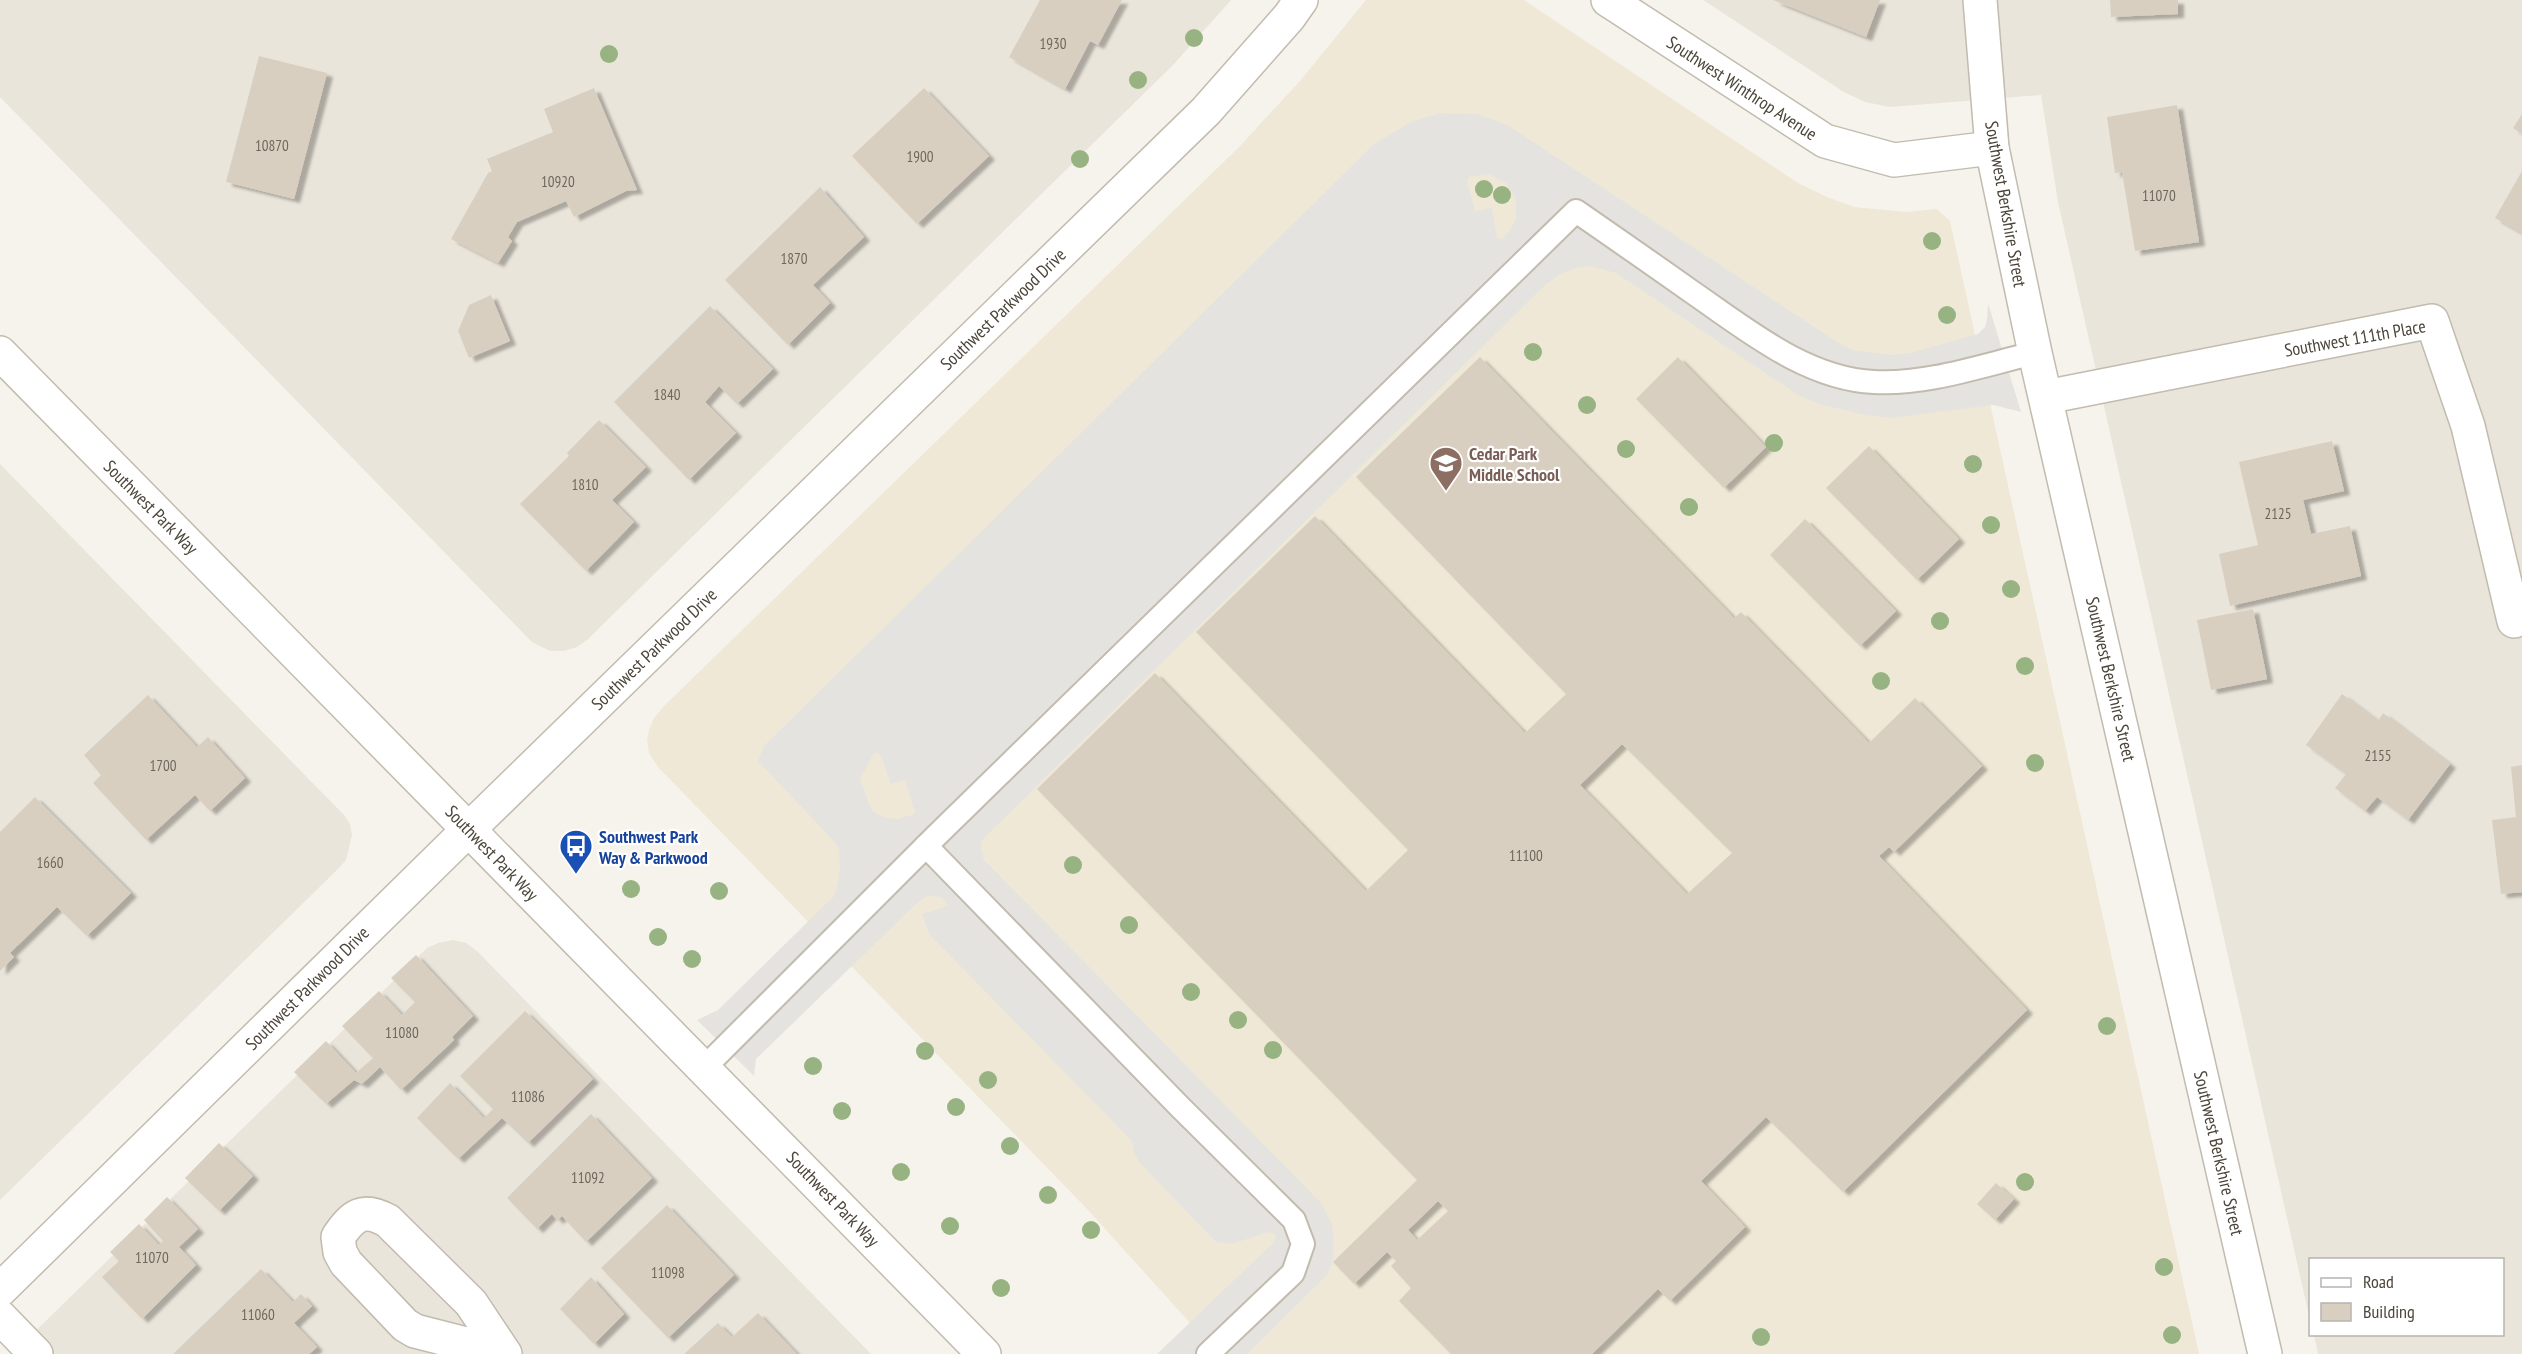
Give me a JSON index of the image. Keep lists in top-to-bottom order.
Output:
{
  "streets": {
    "street": [
      "Southwest Winthrop Avenue",
      "Southwest Berkshire Street",
      "Southwest Parkwood Drive",
      "Southwest 111th Place",
      "Southwest Park Way"
    ]
  },
  "crossings": [
    ["Southwest Winthrop Avenue", "Southwest Berkshire Street"],
    ["Southwest Berkshire Street", "Southwest 111th Place"],
    ["Southwest Parkwood Drive", "Southwest Park Way"]
  ],
  "places": {
    "school or university": ["Cedar Park Middle School"],
    "bus stop": ["Southwest Park Way & Parkwood"]
  },
  "house_numbers": [
    "1930",
    "10870",
    "1900",
    "10920",
    "11070",
    "1870",
    "1840",
    "1810",
    "2125",
    "2155",
    "1700",
    "11100",
    "1660",
    "11080",
    "11086",
    "11092",
    "11070",
    "11098",
    "11060"
  ],
  "legend": ["Road", "Building"]
}
